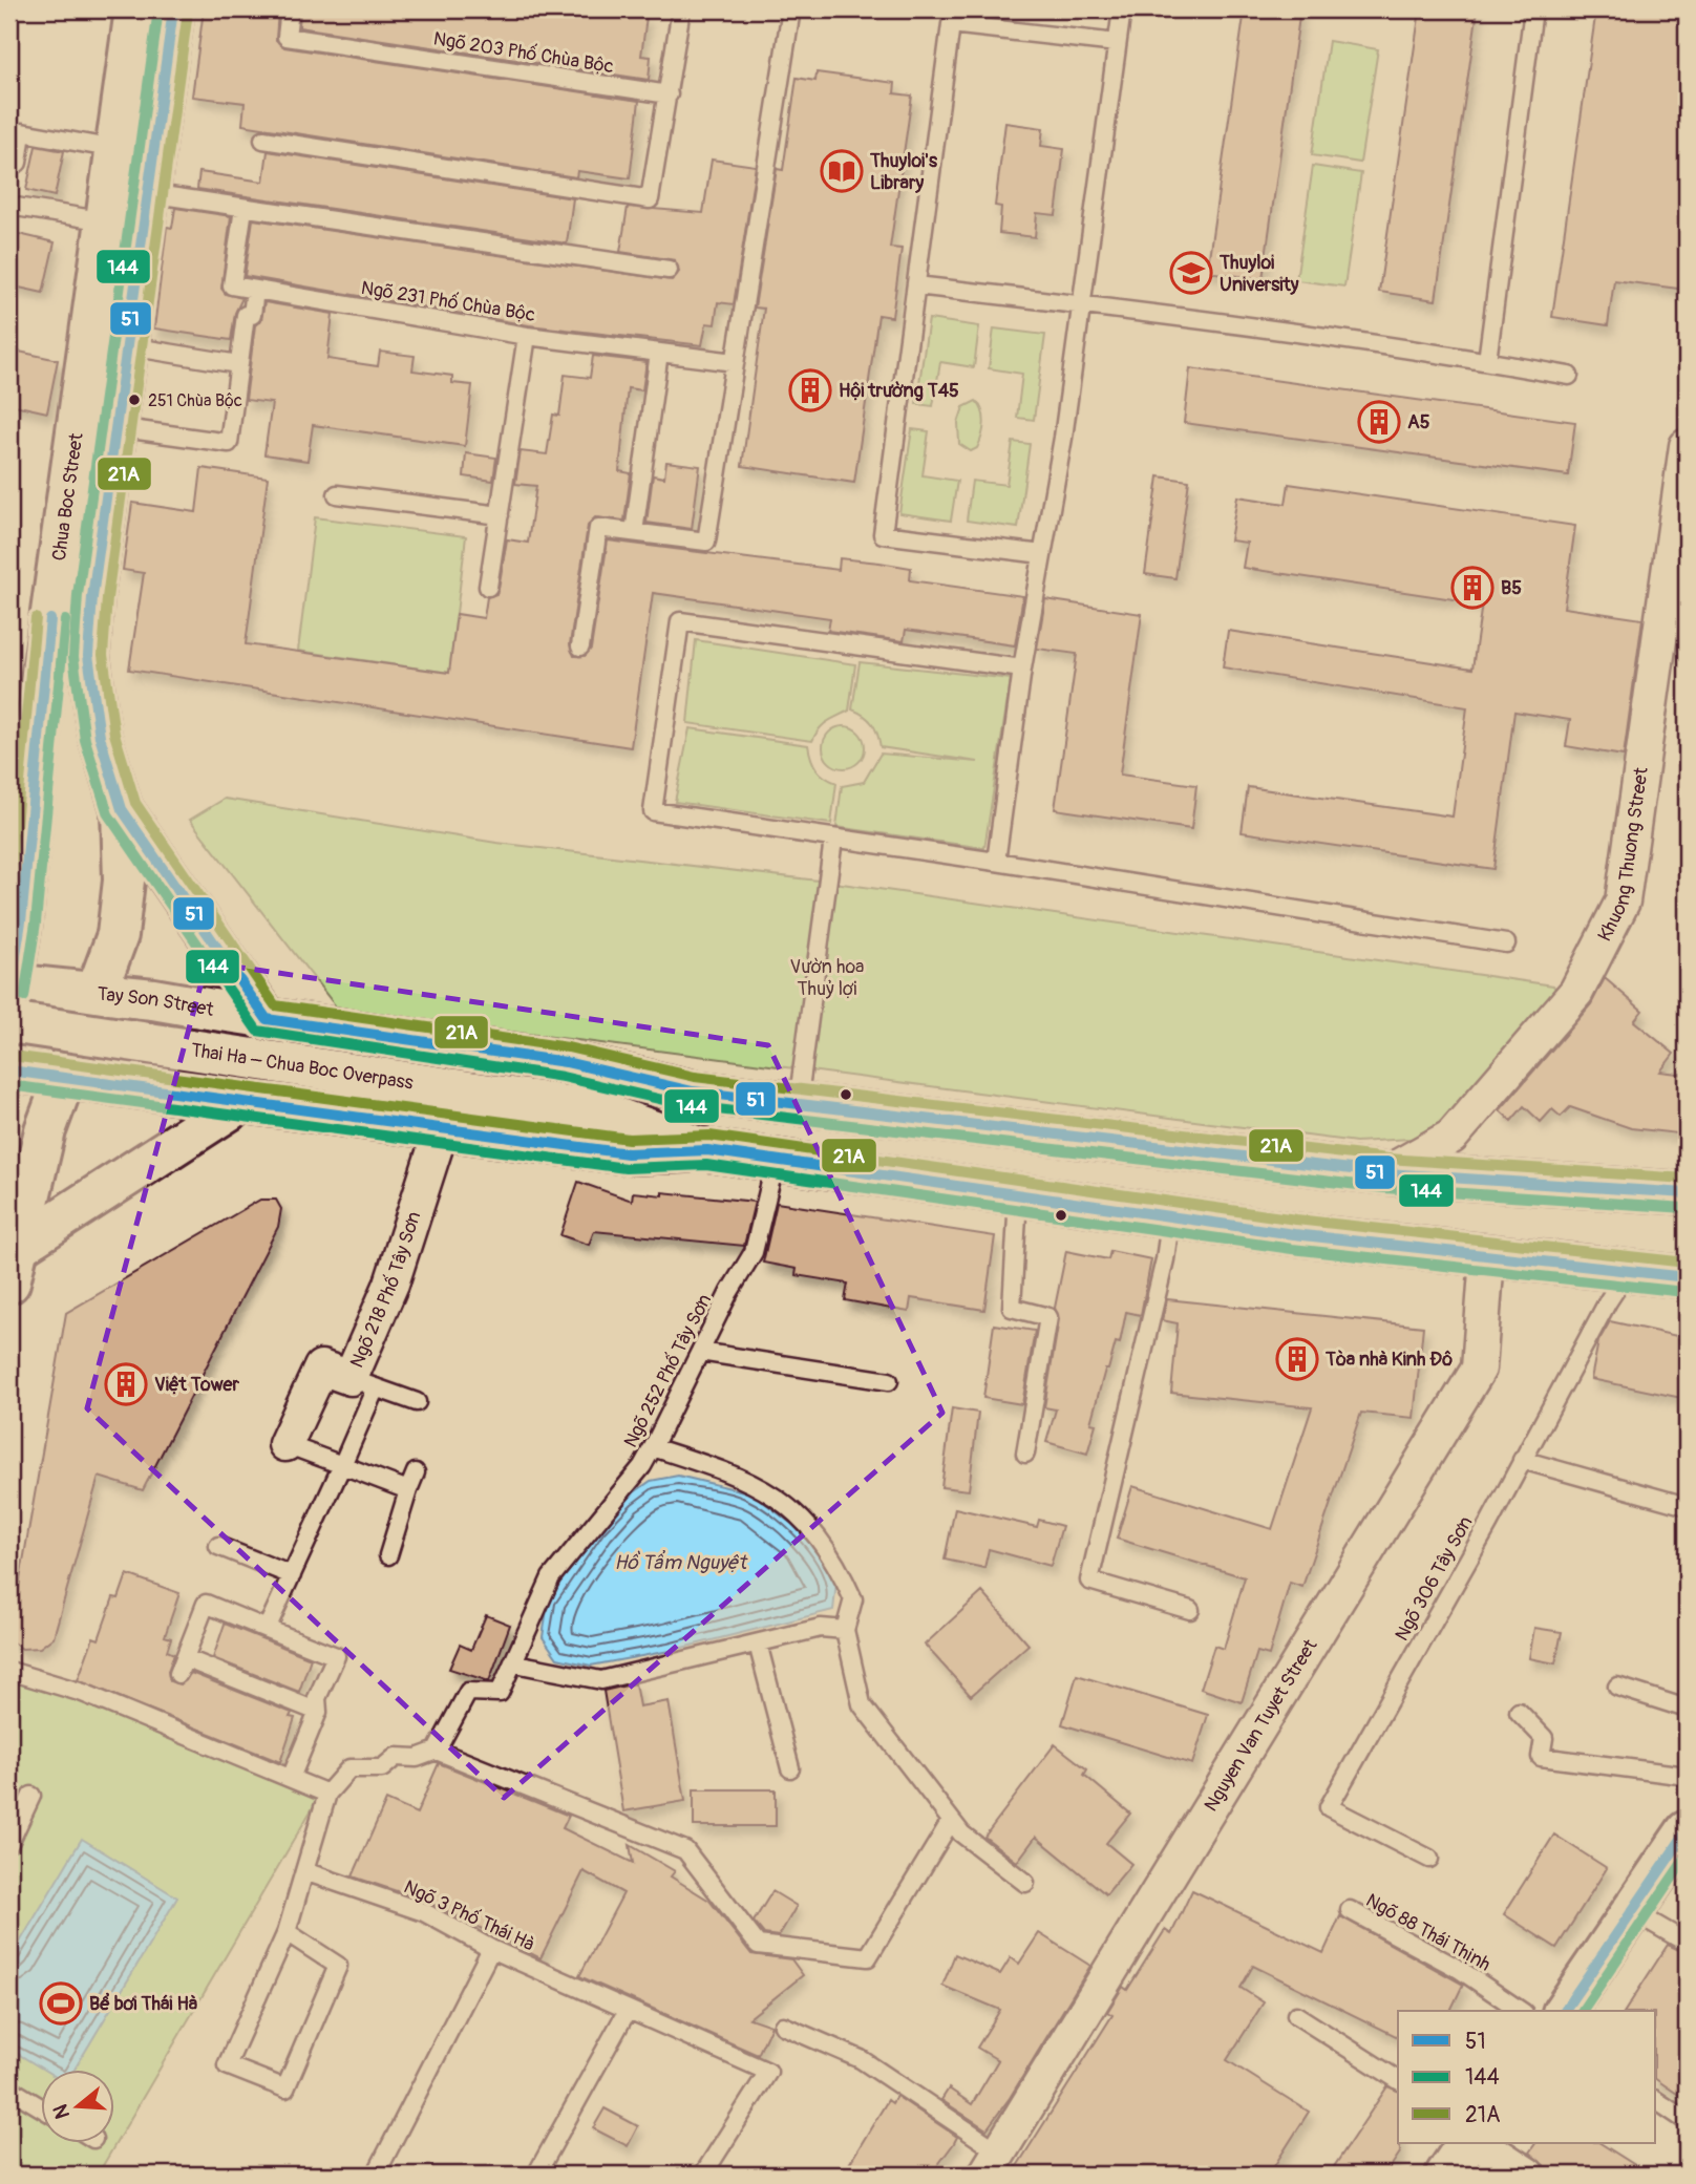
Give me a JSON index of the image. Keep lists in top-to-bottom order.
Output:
{
  "streets": {
    "main road": ["Chua Boc Street", "Tay Son Street", "Thai Ha – Chua Boc Overpass"],
    "street": ["Khuong Thuong Street", "Ngõ 218 Phố Tây Sơn", "Nguyen Van Tuyet Street"],
    "lane": [
      "Ngõ 203 Phố Chùa Bộc",
      "Ngõ 231 Phố Chùa Bộc",
      "Ngõ 252 Phố Tây Sơn",
      "Ngõ 306 Tây Sơn",
      "Ngõ 3 Phố Thái Hà",
      "Ngõ 88 Thái Thịnh"
    ]
  },
  "crossings": [
    ["Chua Boc Street", "Tay Son Street"],
    ["Chua Boc Street", "Thai Ha – Chua Boc Overpass"],
    ["Khuong Thuong Street", "Tay Son Street"],
    ["Tay Son Street", "Thai Ha – Chua Boc Overpass"]
  ],
  "water": ["Hồ Tẩm Nguyệt"],
  "parks": ["Vườn hoa Thuỷ lợi"],
  "places": {
    "library": ["Thuyloi's Library"],
    "school or university": ["Thuyloi University"],
    "building": [
      "Hội trường T45",
      "A5",
      "B5",
      "Tòa nhà Kinh Đô",
      "Việt Tower"
    ],
    "other": ["251 Chùa Bộc"],
    "sports": ["Bể bơi Thái Hà"]
  },
  "lines": ["transit line 51", "transit line 144", "transit line 21A"],
  "legend": ["51", "144", "21A"],
  "north": "left"
}
